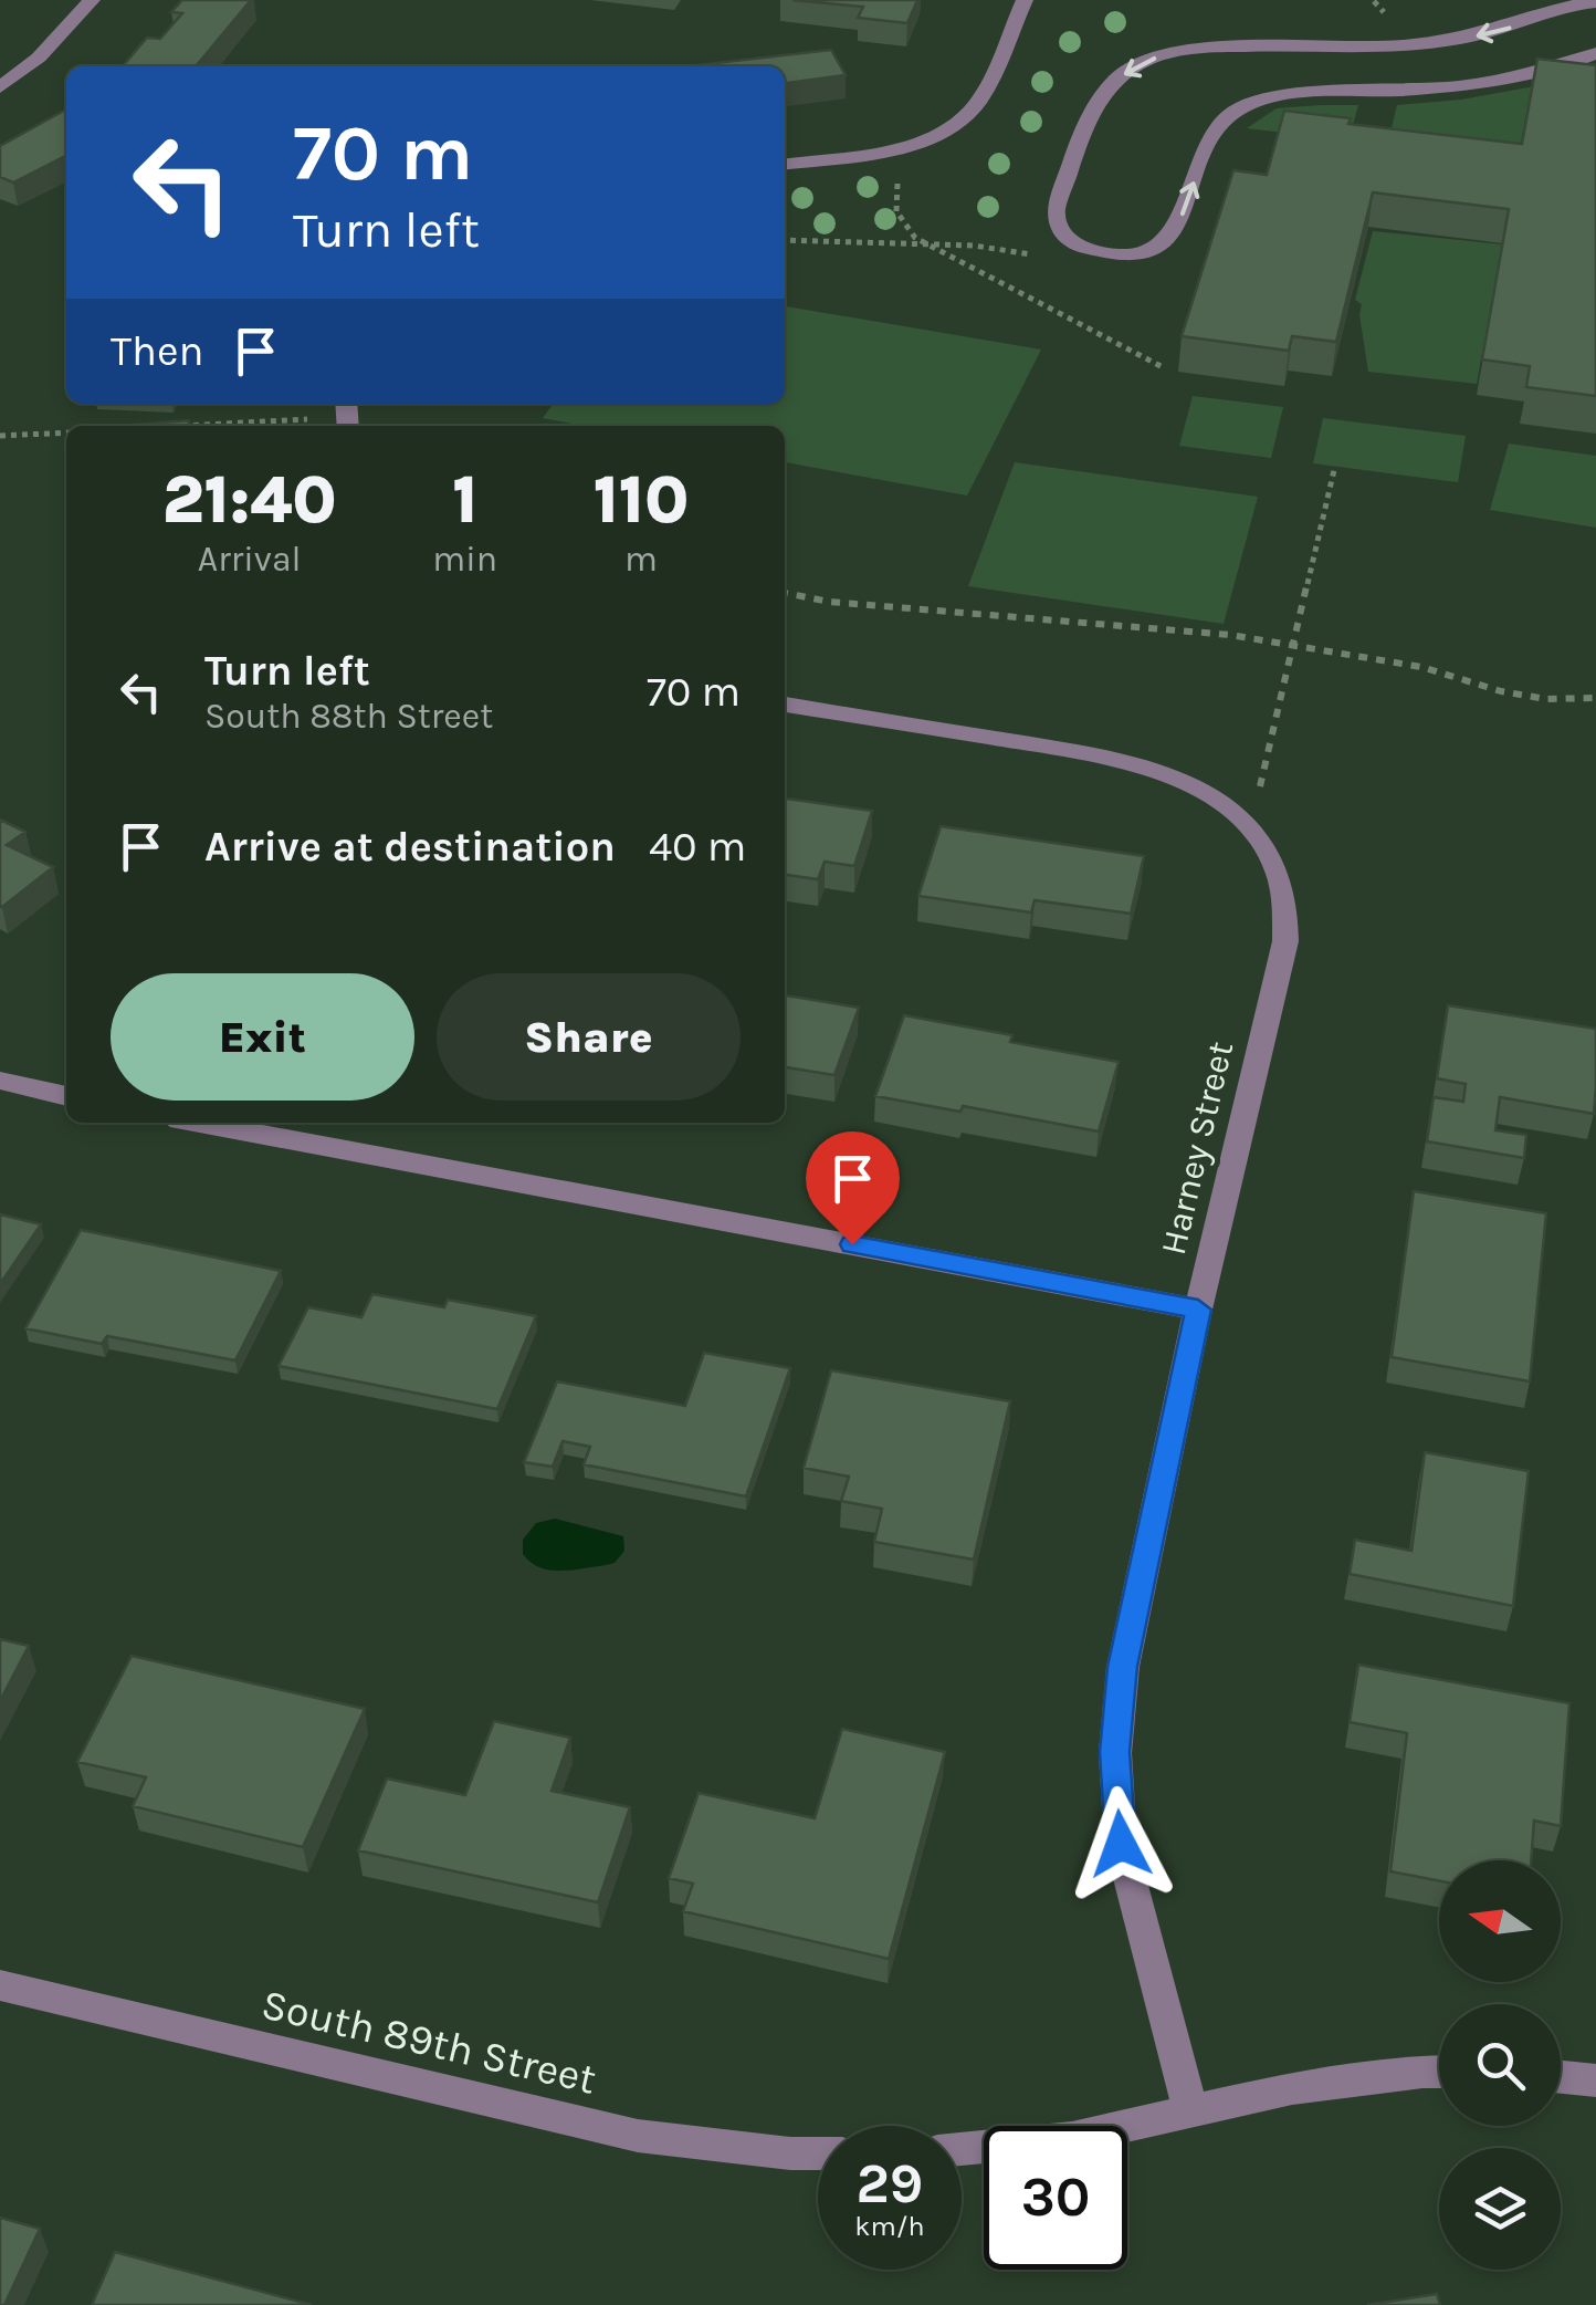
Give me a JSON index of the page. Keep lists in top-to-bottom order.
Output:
{
  "streets": {
    "street": ["Harney Street", "South 89th Street"]
  },
  "north": "left",
  "page": {
    "turn": ["70 m", "Turn left"],
    "then": "Then",
    "eta": [
      "21:40",
      "Arrival",
      "1",
      "min",
      "110",
      "m"
    ],
    "list": [
      {
        "name": "Turn left",
        "note": "South 88th Street",
        "value": "70 m"
      },
      {
        "name": "Arrive at destination",
        "value": "40 m"
      }
    ],
    "buttons": ["Exit", "Share"],
    "speed": "29 km/h",
    "limit": "30"
  }
}
